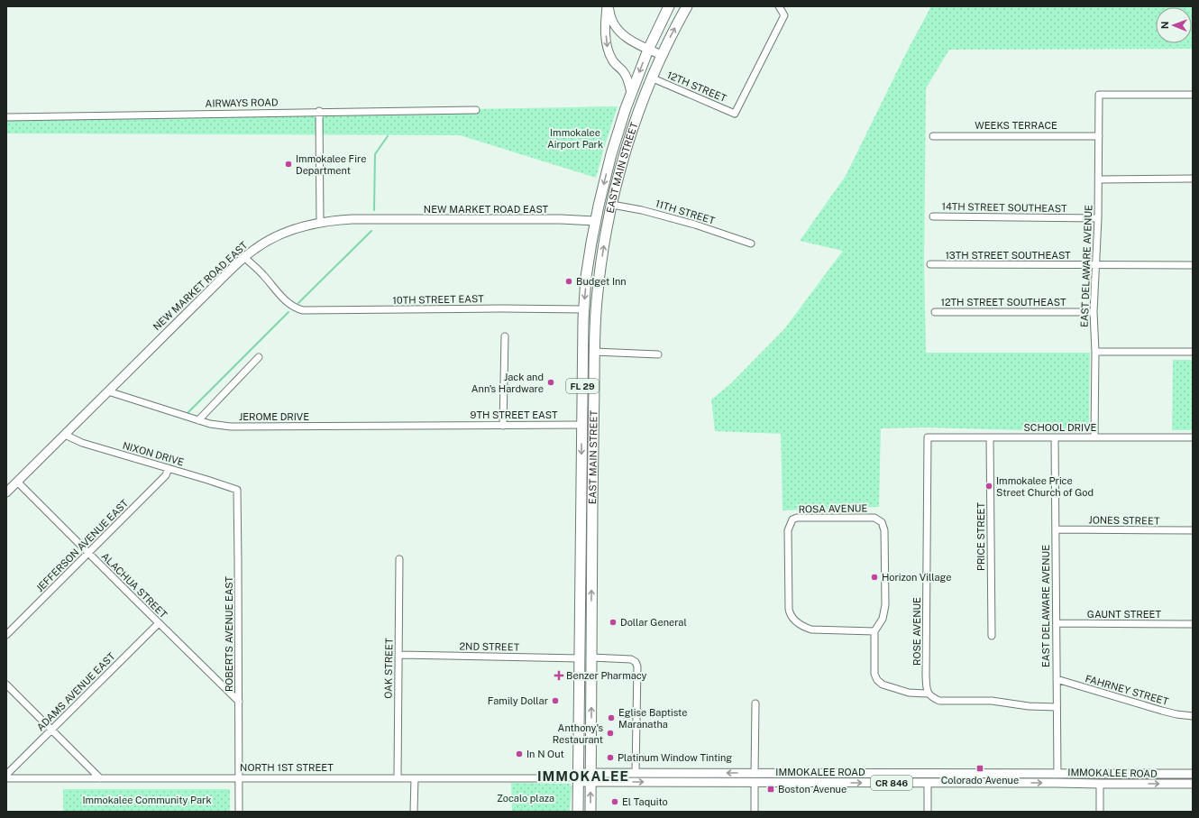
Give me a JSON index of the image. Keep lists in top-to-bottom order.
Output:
{
  "streets": {
    "highway": ["EAST MAIN STREET", "FL 29"],
    "main road": ["NEW MARKET ROAD EAST", "IMMOKALEE ROAD", "CR 846"],
    "street": [
      "12TH STREET",
      "AIRWAYS ROAD",
      "WEEKS TERRACE",
      "14TH STREET SOUTHEAST",
      "11TH STREET",
      "13TH STREET SOUTHEAST",
      "EAST DELAWARE AVENUE",
      "10TH STREET EAST",
      "12TH STREET SOUTHEAST",
      "9TH STREET EAST",
      "JEROME DRIVE",
      "SCHOOL DRIVE",
      "NIXON DRIVE",
      "ROSA AVENUE",
      "JONES STREET",
      "PRICE STREET",
      "JEFFERSON AVENUE EAST",
      "ALACHUA STREET",
      "GAUNT STREET",
      "ROSE AVENUE",
      "ROBERTS AVENUE EAST",
      "2ND STREET",
      "OAK STREET",
      "FAHRNEY STREET",
      "ADAMS AVENUE EAST",
      "NORTH 1ST STREET"
    ]
  },
  "crossings": [
    ["12TH STREET", "EAST MAIN STREET"],
    ["WEEKS TERRACE", "EAST DELAWARE AVENUE"],
    ["EAST MAIN STREET", "NEW MARKET ROAD EAST"],
    ["EAST MAIN STREET", "11TH STREET"],
    ["EAST MAIN STREET", "10TH STREET EAST"],
    ["EAST MAIN STREET", "FL 29"],
    ["EAST MAIN STREET", "9TH STREET EAST"],
    ["EAST MAIN STREET", "2ND STREET"],
    ["EAST MAIN STREET", "NORTH 1ST STREET"],
    ["EAST MAIN STREET", "IMMOKALEE ROAD"],
    ["14TH STREET SOUTHEAST", "EAST DELAWARE AVENUE"],
    ["NEW MARKET ROAD EAST", "10TH STREET EAST"],
    ["NEW MARKET ROAD EAST", "JEROME DRIVE"],
    ["NEW MARKET ROAD EAST", "NIXON DRIVE"],
    ["NEW MARKET ROAD EAST", "ALACHUA STREET"],
    ["13TH STREET SOUTHEAST", "EAST DELAWARE AVENUE"],
    ["EAST DELAWARE AVENUE", "12TH STREET SOUTHEAST"],
    ["EAST DELAWARE AVENUE", "SCHOOL DRIVE"],
    ["EAST DELAWARE AVENUE", "JONES STREET"],
    ["EAST DELAWARE AVENUE", "GAUNT STREET"],
    ["EAST DELAWARE AVENUE", "FAHRNEY STREET"],
    ["EAST DELAWARE AVENUE", "IMMOKALEE ROAD"],
    ["FL 29", "NORTH 1ST STREET"],
    ["FL 29", "IMMOKALEE ROAD"],
    ["9TH STREET EAST", "JEROME DRIVE"],
    ["SCHOOL DRIVE", "PRICE STREET"],
    ["SCHOOL DRIVE", "ROSE AVENUE"],
    ["NIXON DRIVE", "JEFFERSON AVENUE EAST"],
    ["NIXON DRIVE", "ROBERTS AVENUE EAST"],
    ["ROSA AVENUE", "ROSE AVENUE"],
    ["JEFFERSON AVENUE EAST", "ALACHUA STREET"],
    ["ALACHUA STREET", "ROBERTS AVENUE EAST"],
    ["ALACHUA STREET", "ADAMS AVENUE EAST"],
    ["ROBERTS AVENUE EAST", "NORTH 1ST STREET"],
    ["2ND STREET", "OAK STREET"],
    ["OAK STREET", "NORTH 1ST STREET"],
    ["NORTH 1ST STREET", "IMMOKALEE ROAD"]
  ],
  "districts": ["IMMOKALEE"],
  "parks": ["Immokalee Airport Park", "Zocalo plaza", "Immokalee Community Park"],
  "places": {
    "other": [
      "Immokalee Fire Department",
      "Budget Inn",
      "Jack and Ann's Hardware",
      "Immokalee Price Street Church of God",
      "Horizon Village",
      "Dollar General",
      "Family Dollar",
      "Eglise Baptiste Maranatha",
      "Anthony's Restaurant",
      "In N Out",
      "Platinum Window Tinting",
      "El Taquito"
    ],
    "health": ["Benzer Pharmacy"],
    "transit": ["Colorado Avenue", "Boston Avenue"]
  },
  "north": "left"
}
